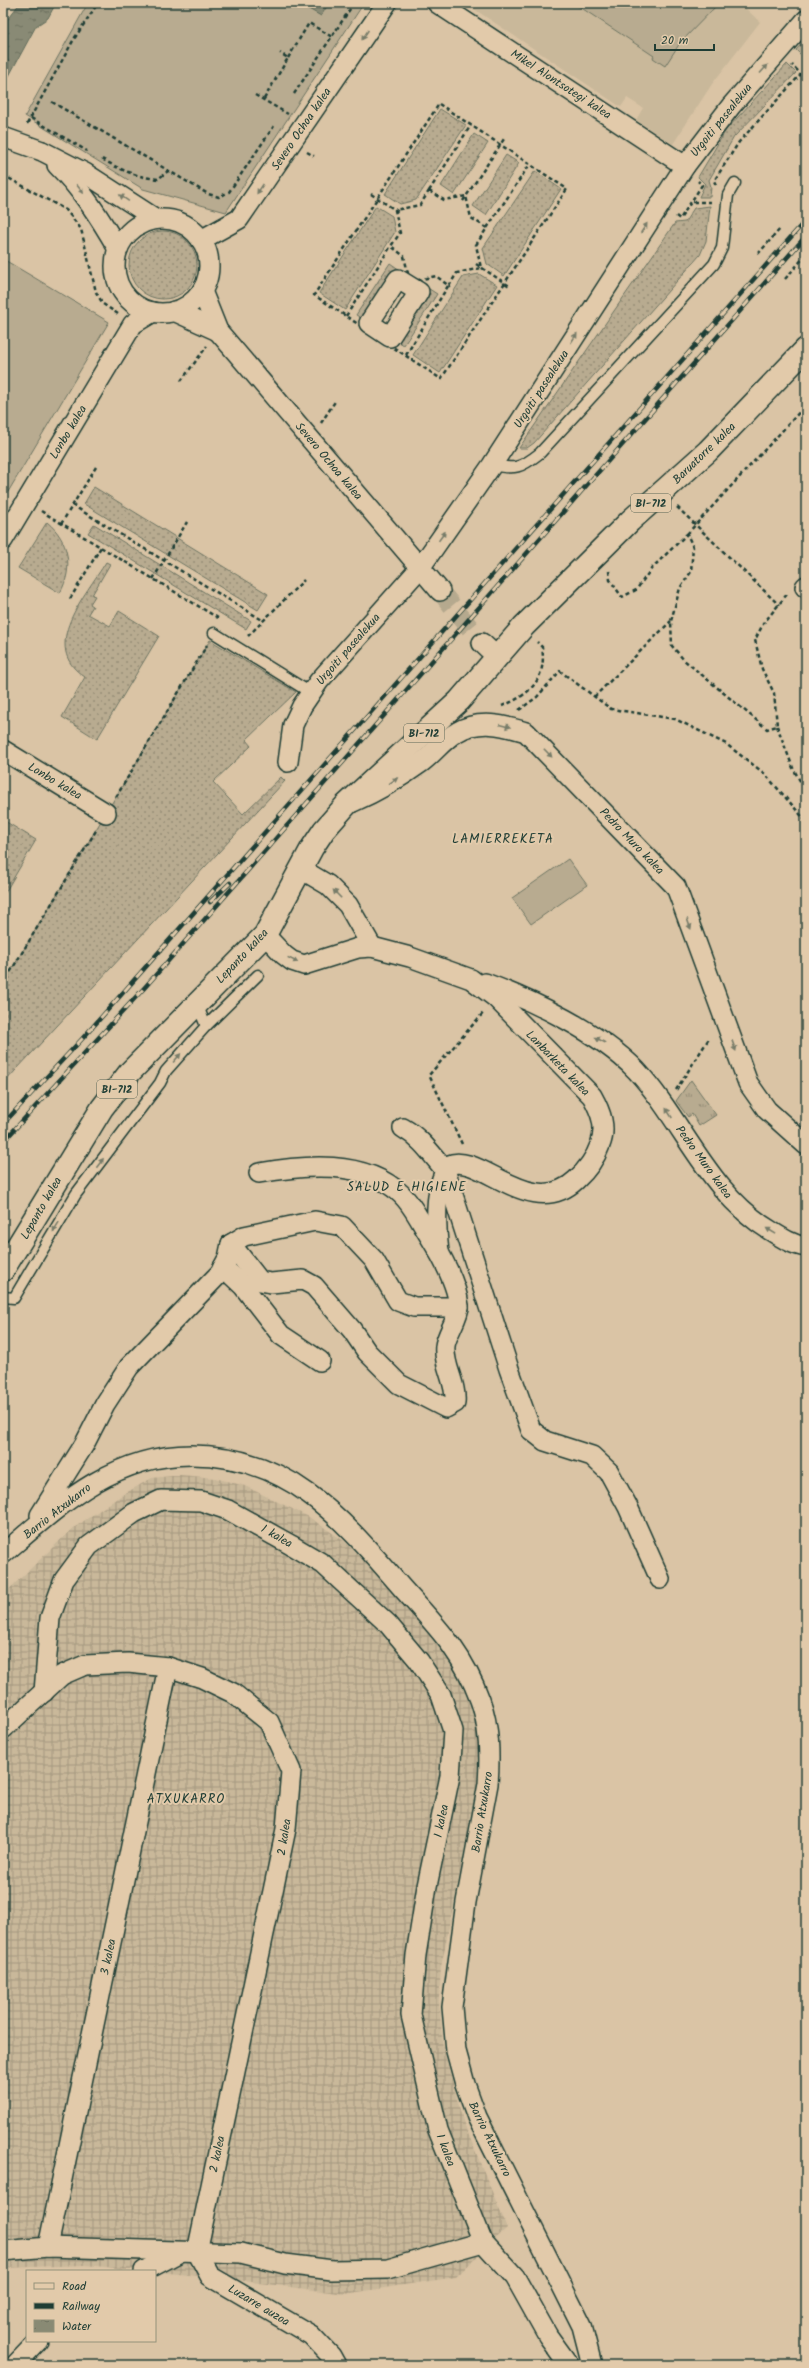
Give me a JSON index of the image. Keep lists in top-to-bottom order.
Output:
{
  "streets": {
    "main road": ["Baruatorre kalea", "BI-712", "Lepanto kalea"],
    "street": [
      "Mikel Alontsotegi kalea",
      "Urgoiti pasealekua",
      "Severo Ochoa kalea",
      "Lonbo kalea",
      "Pedro Muro kalea",
      "Lanbarketa kalea",
      "Barrio Atxukarro",
      "1 kalea",
      "2 kalea",
      "3 kalea",
      "Luzarre auzoa"
    ]
  },
  "crossings": [
    ["Mikel Alontsotegi kalea", "Urgoiti pasealekua"],
    ["Urgoiti pasealekua", "Severo Ochoa kalea"],
    ["Severo Ochoa kalea", "Lonbo kalea"],
    ["Baruatorre kalea", "Lepanto kalea"],
    ["Pedro Muro kalea", "Lepanto kalea"],
    ["Pedro Muro kalea", "Lanbarketa kalea"],
    ["Lepanto kalea", "Lanbarketa kalea"],
    ["1 kalea", "2 kalea"],
    ["2 kalea", "3 kalea"],
    ["2 kalea", "Luzarre auzoa"]
  ],
  "one_way": ["Urgoiti pasealekua", "Severo Ochoa kalea"],
  "districts": ["LAMIERREKETA", "SALUD E HIGIENE", "ATXUKARRO"],
  "legend": ["Road", "Railway", "Water"],
  "scale_bar": "20 m"
}
